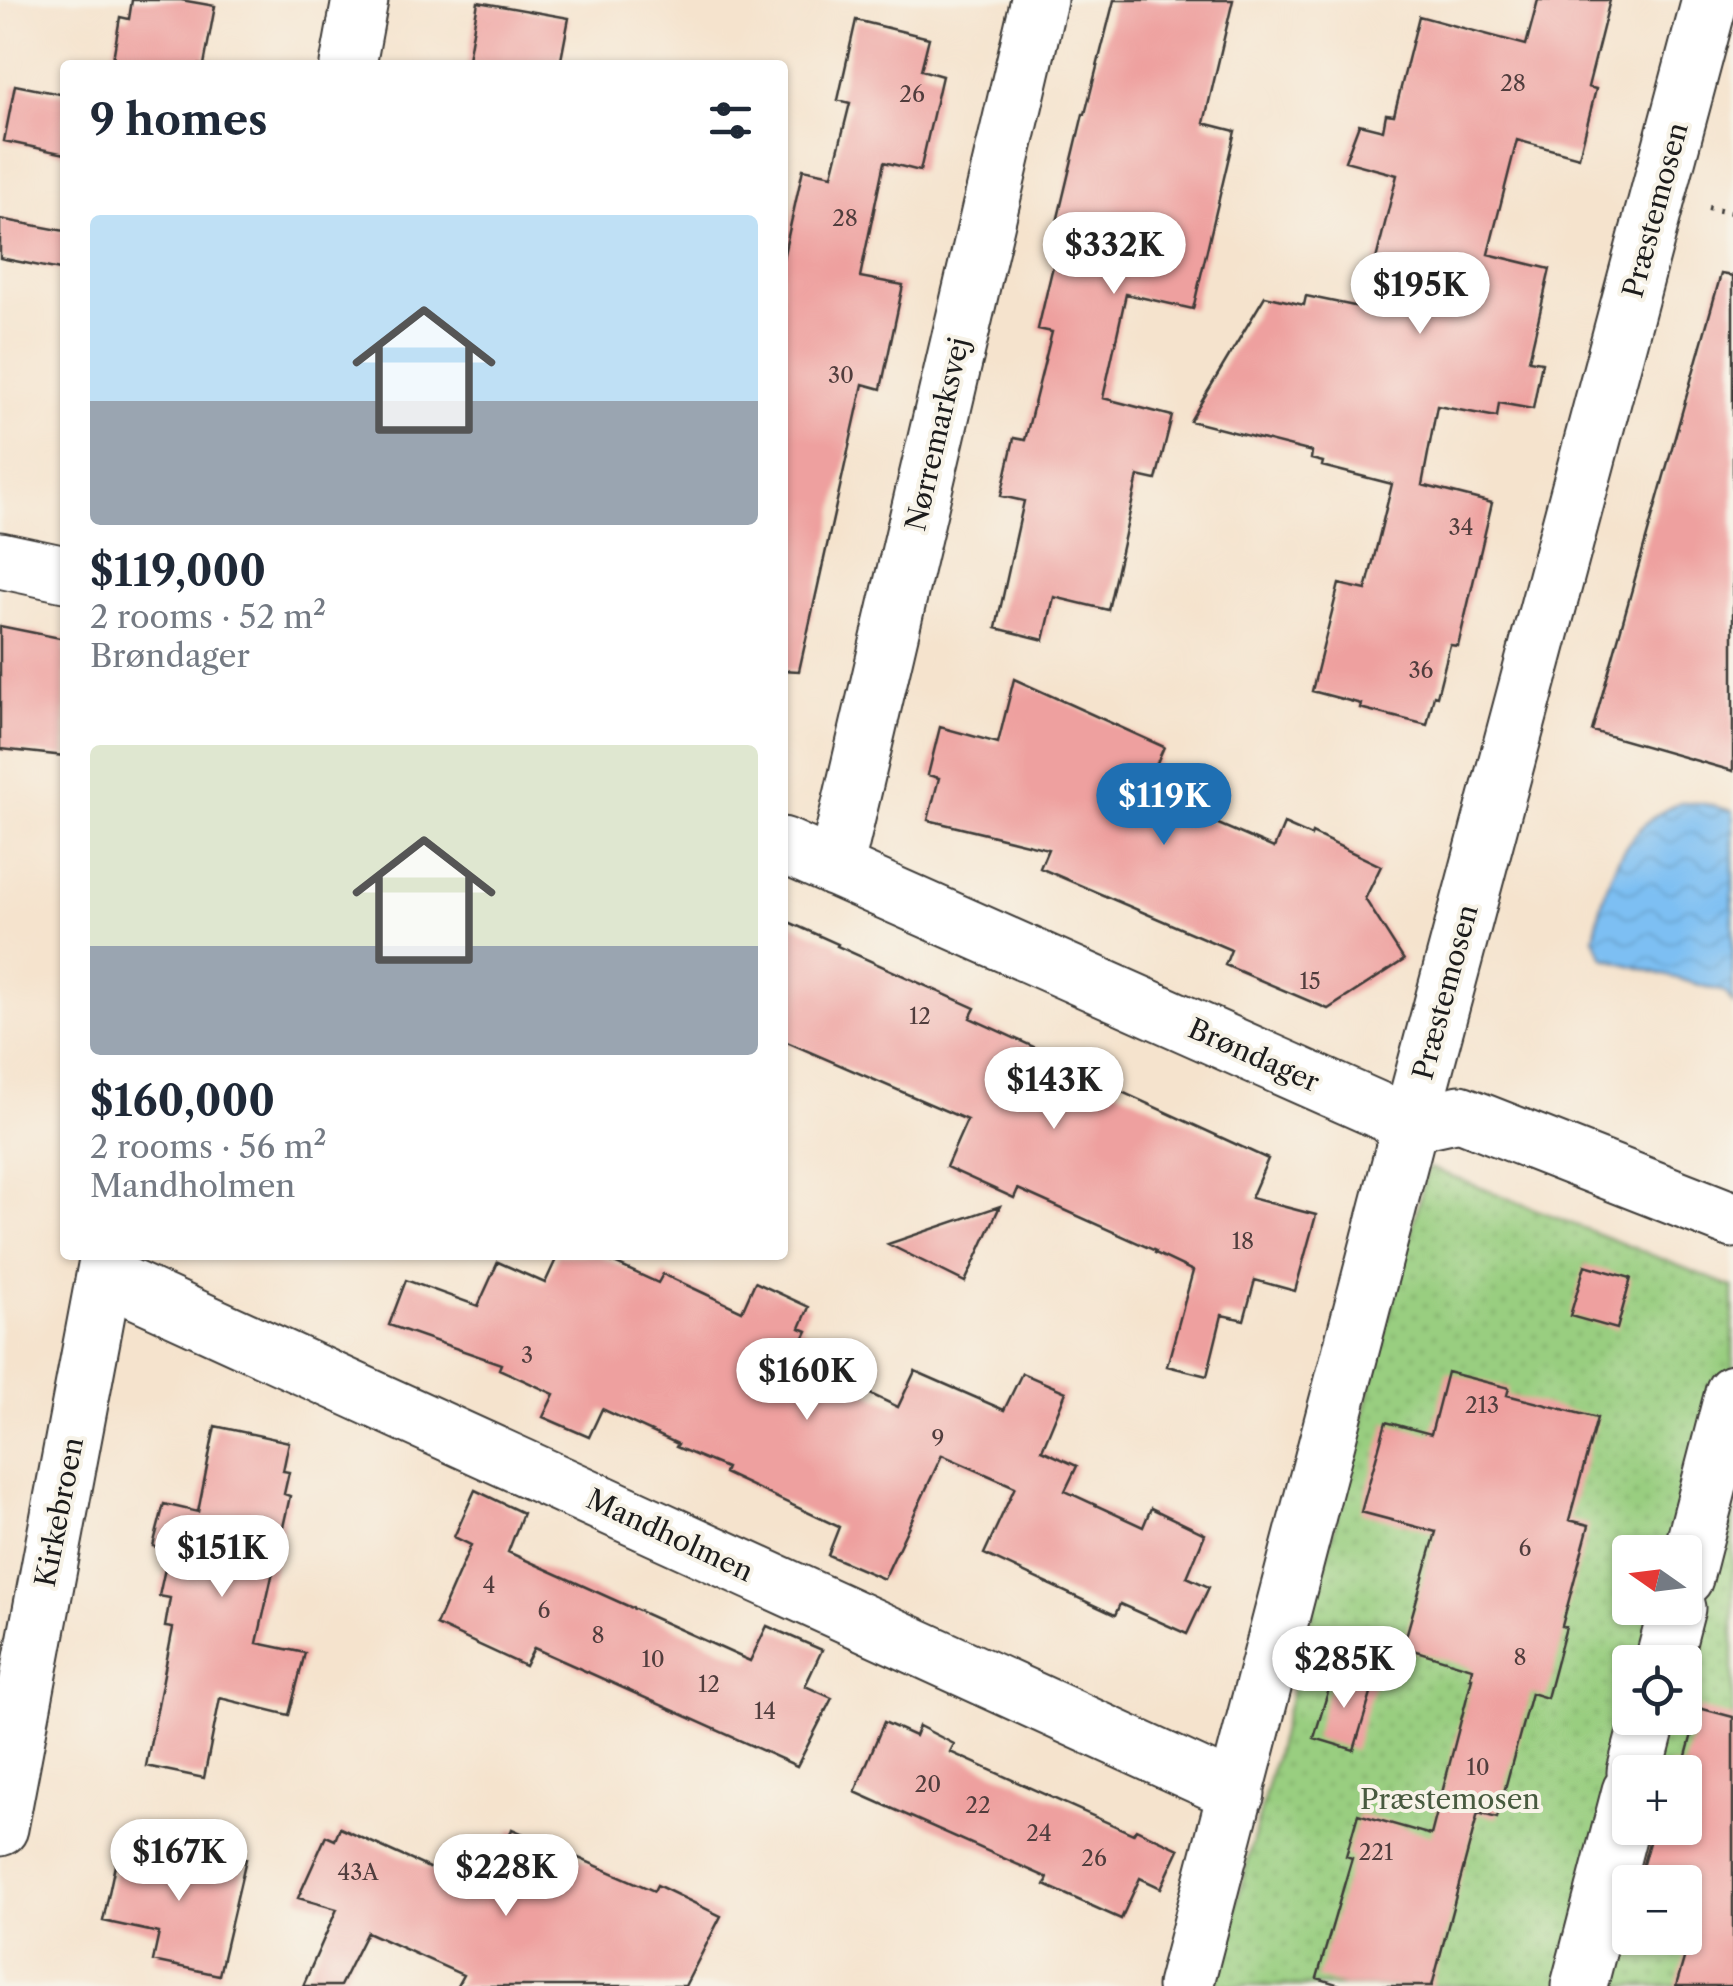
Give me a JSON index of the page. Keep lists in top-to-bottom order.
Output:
{
  "streets": {
    "street": [
      "Præstemosen",
      "Nørremarksvej",
      "Brøndager",
      "Kirkebroen",
      "Mandholmen"
    ]
  },
  "crossings": [
    ["Præstemosen", "Brøndager"],
    ["Præstemosen", "Mandholmen"],
    ["Nørremarksvej", "Brøndager"],
    ["Kirkebroen", "Mandholmen"]
  ],
  "parks": ["Præstemosen"],
  "house_numbers": [
    "28",
    "26",
    "28",
    "30",
    "34",
    "36",
    "15",
    "12",
    "18",
    "3",
    "213",
    "9",
    "6",
    "4",
    "6",
    "8",
    "8",
    "10",
    "12",
    "14",
    "10",
    "20",
    "22",
    "24",
    "221",
    "26",
    "43A"
  ],
  "north": "left",
  "page": {
    "heading": "9 homes",
    "list": [
      {
        "name": "$119,000",
        "note": "2 rooms · 52 m² · Brøndager"
      },
      {
        "name": "$160,000",
        "note": "2 rooms · 56 m² · Mandholmen"
      }
    ],
    "price": [
      "$332K",
      "$195K",
      "$119K",
      "$143K",
      "$160K",
      "$151K",
      "$285K",
      "$167K",
      "$228K"
    ],
    "map_buttons": ["+", "−"]
  }
}
